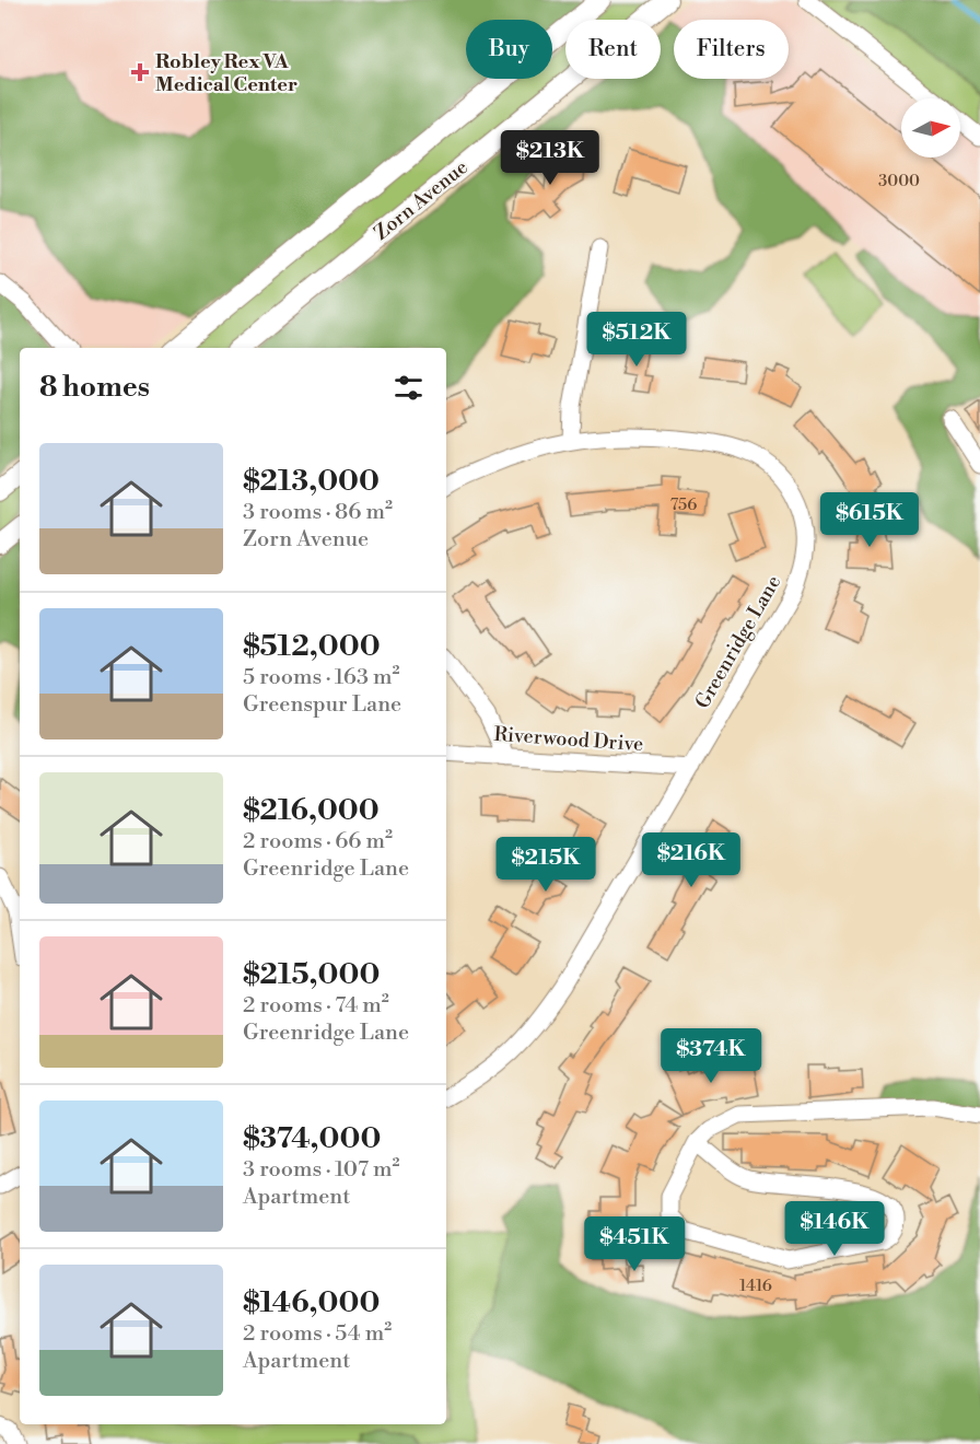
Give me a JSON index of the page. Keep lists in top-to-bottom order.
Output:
{
  "streets": {
    "main road": ["Zorn Avenue"],
    "street": ["Greenridge Lane", "Riverwood Drive"]
  },
  "crossings": [
    ["Greenridge Lane", "Riverwood Drive"]
  ],
  "places": {
    "health": ["Robley Rex VA Medical Center"]
  },
  "house_numbers": ["3000", "756", "1416"],
  "north": "right",
  "page": {
    "chip": ["Buy", "Rent", "Filters"],
    "price": [
      "$213K",
      "$512K",
      "$615K",
      "$216K",
      "$215K",
      "$374K",
      "$146K",
      "$451K"
    ],
    "heading": "8 homes",
    "list": [
      {
        "name": "$213,000",
        "note": "3 rooms · 86 m² · Zorn Avenue"
      },
      {
        "name": "$512,000",
        "note": "5 rooms · 163 m² · Greenspur Lane"
      },
      {
        "name": "$216,000",
        "note": "2 rooms · 66 m² · Greenridge Lane"
      },
      {
        "name": "$215,000",
        "note": "2 rooms · 74 m² · Greenridge Lane"
      },
      {
        "name": "$374,000",
        "note": "3 rooms · 107 m² · Apartment"
      },
      {
        "name": "$146,000",
        "note": "2 rooms · 54 m² · Apartment"
      }
    ]
  }
}
